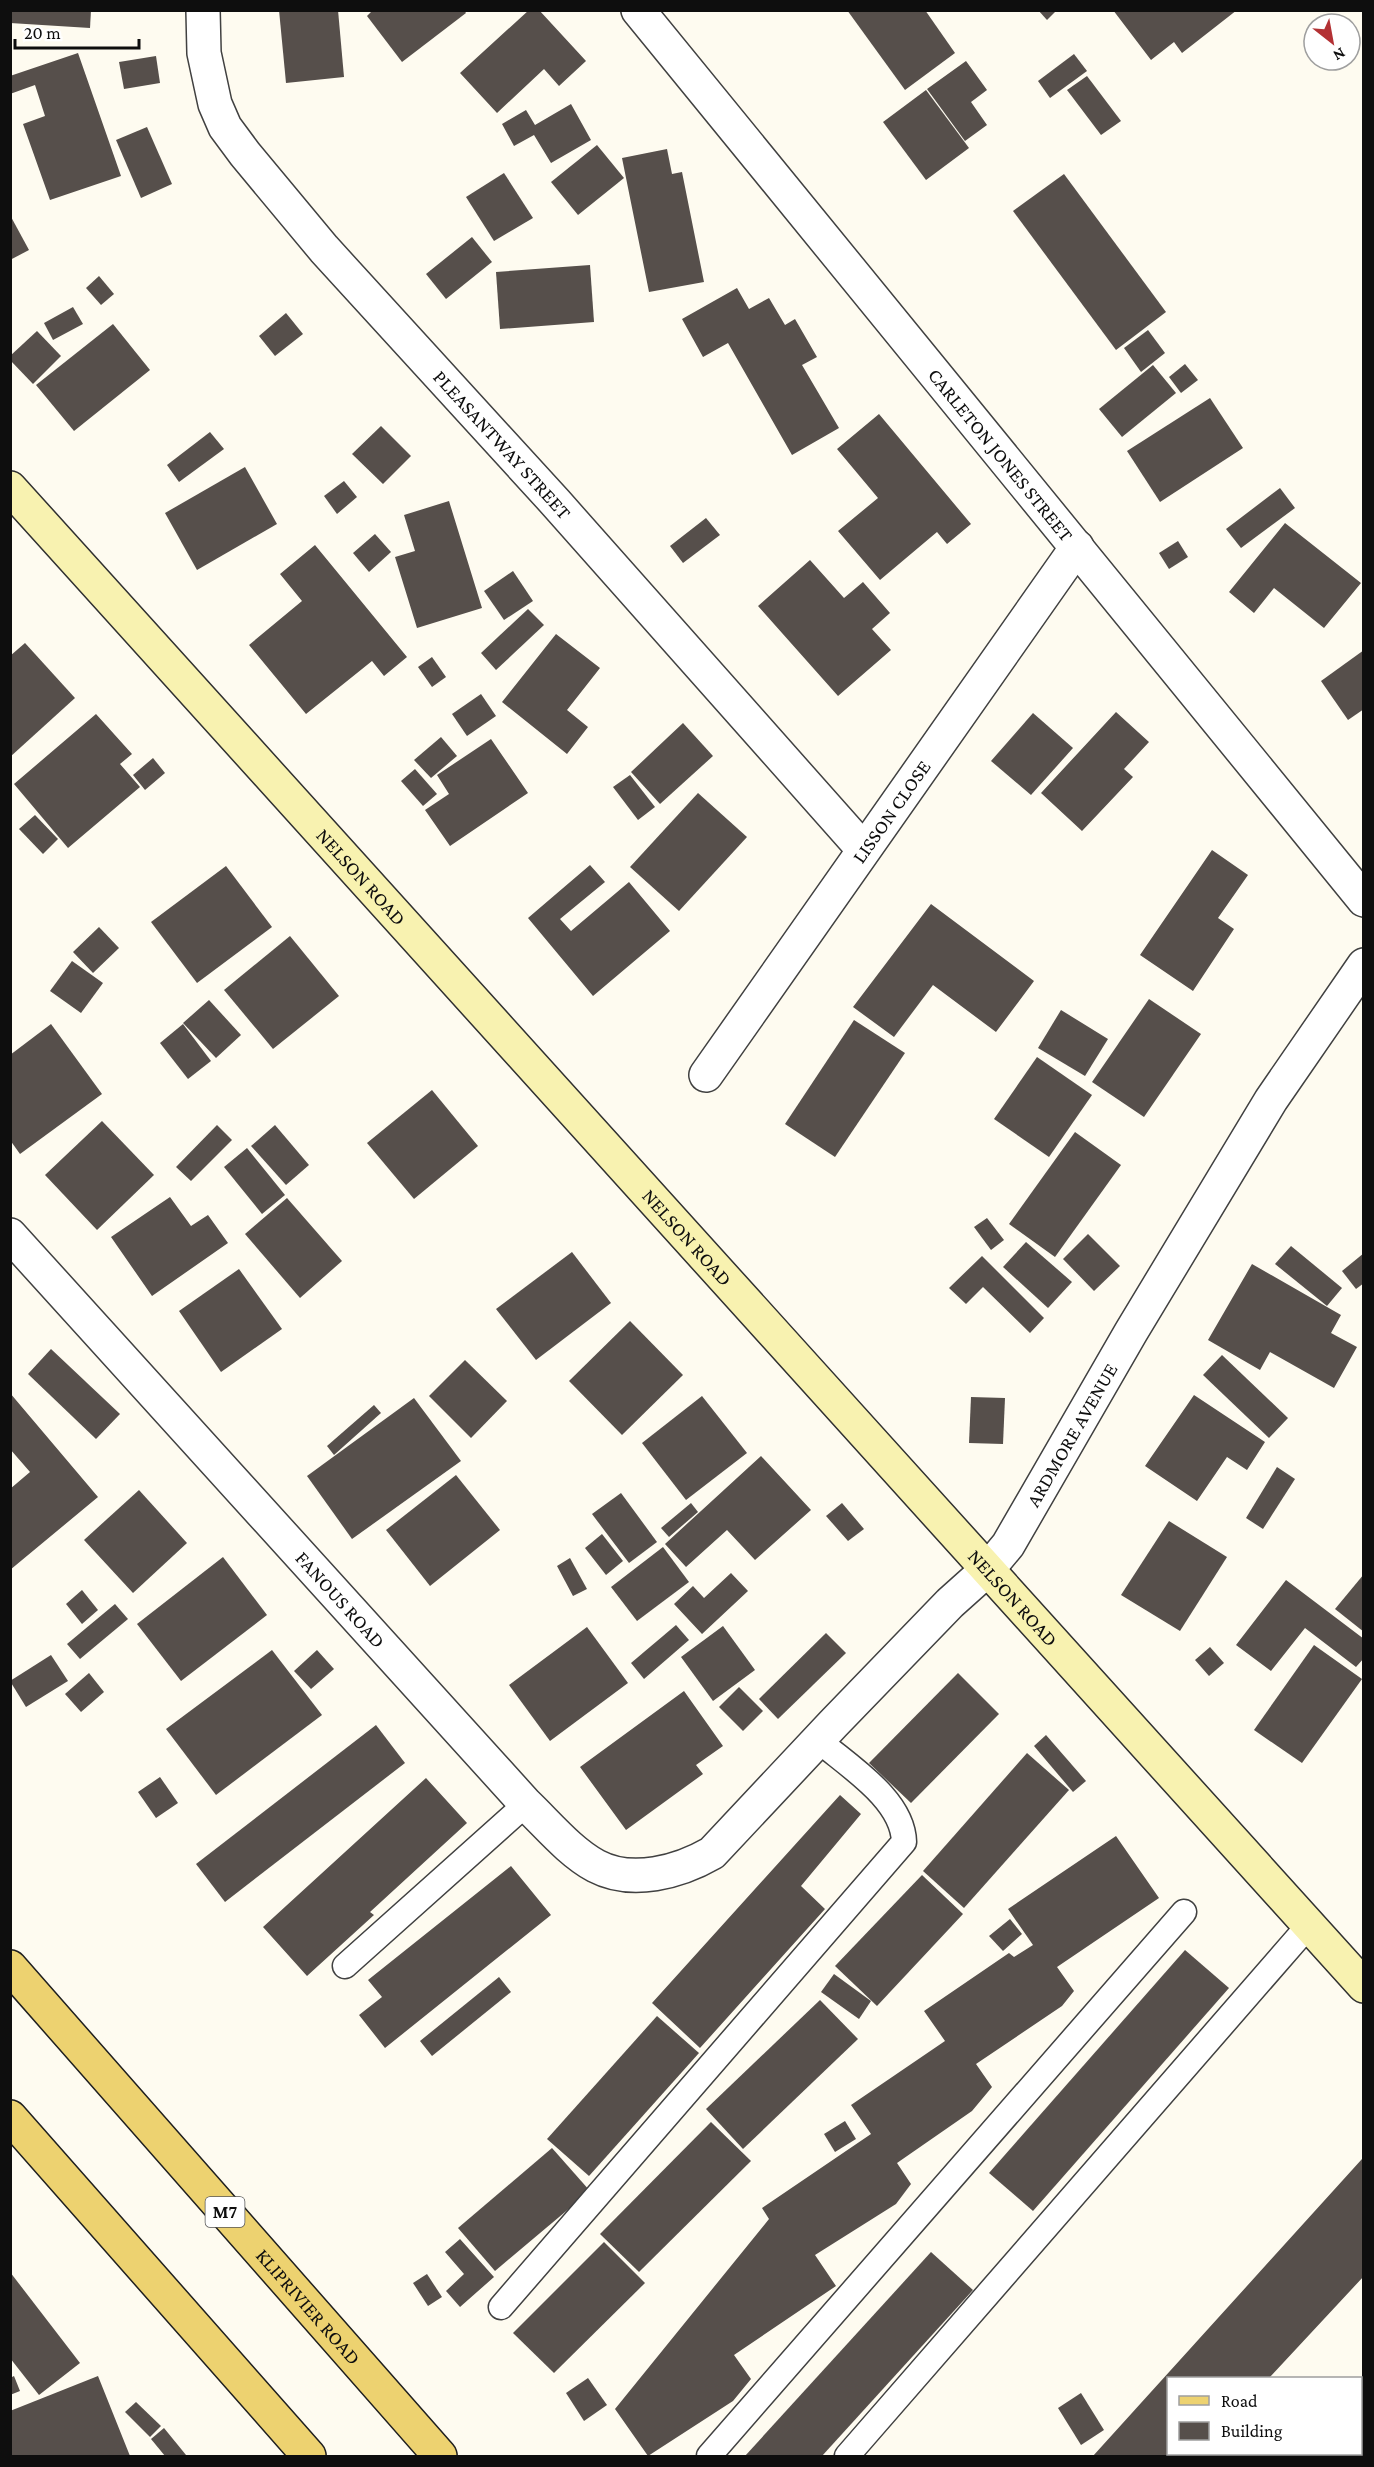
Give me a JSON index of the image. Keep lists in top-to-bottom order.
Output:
{
  "streets": {
    "main road": ["M7", "KLIPRIVIER ROAD"],
    "street": [
      "PLEASANTWAY STREET",
      "CARLETON JONES STREET",
      "LISSON CLOSE",
      "NELSON ROAD",
      "ARDMORE AVENUE",
      "FANOUS ROAD"
    ]
  },
  "crossings": [
    ["PLEASANTWAY STREET", "LISSON CLOSE"],
    ["CARLETON JONES STREET", "LISSON CLOSE"],
    ["NELSON ROAD", "ARDMORE AVENUE"],
    ["ARDMORE AVENUE", "FANOUS ROAD"]
  ],
  "legend": ["Road", "Building"],
  "scale_bar": "20 m",
  "north": "bottom right"
}
